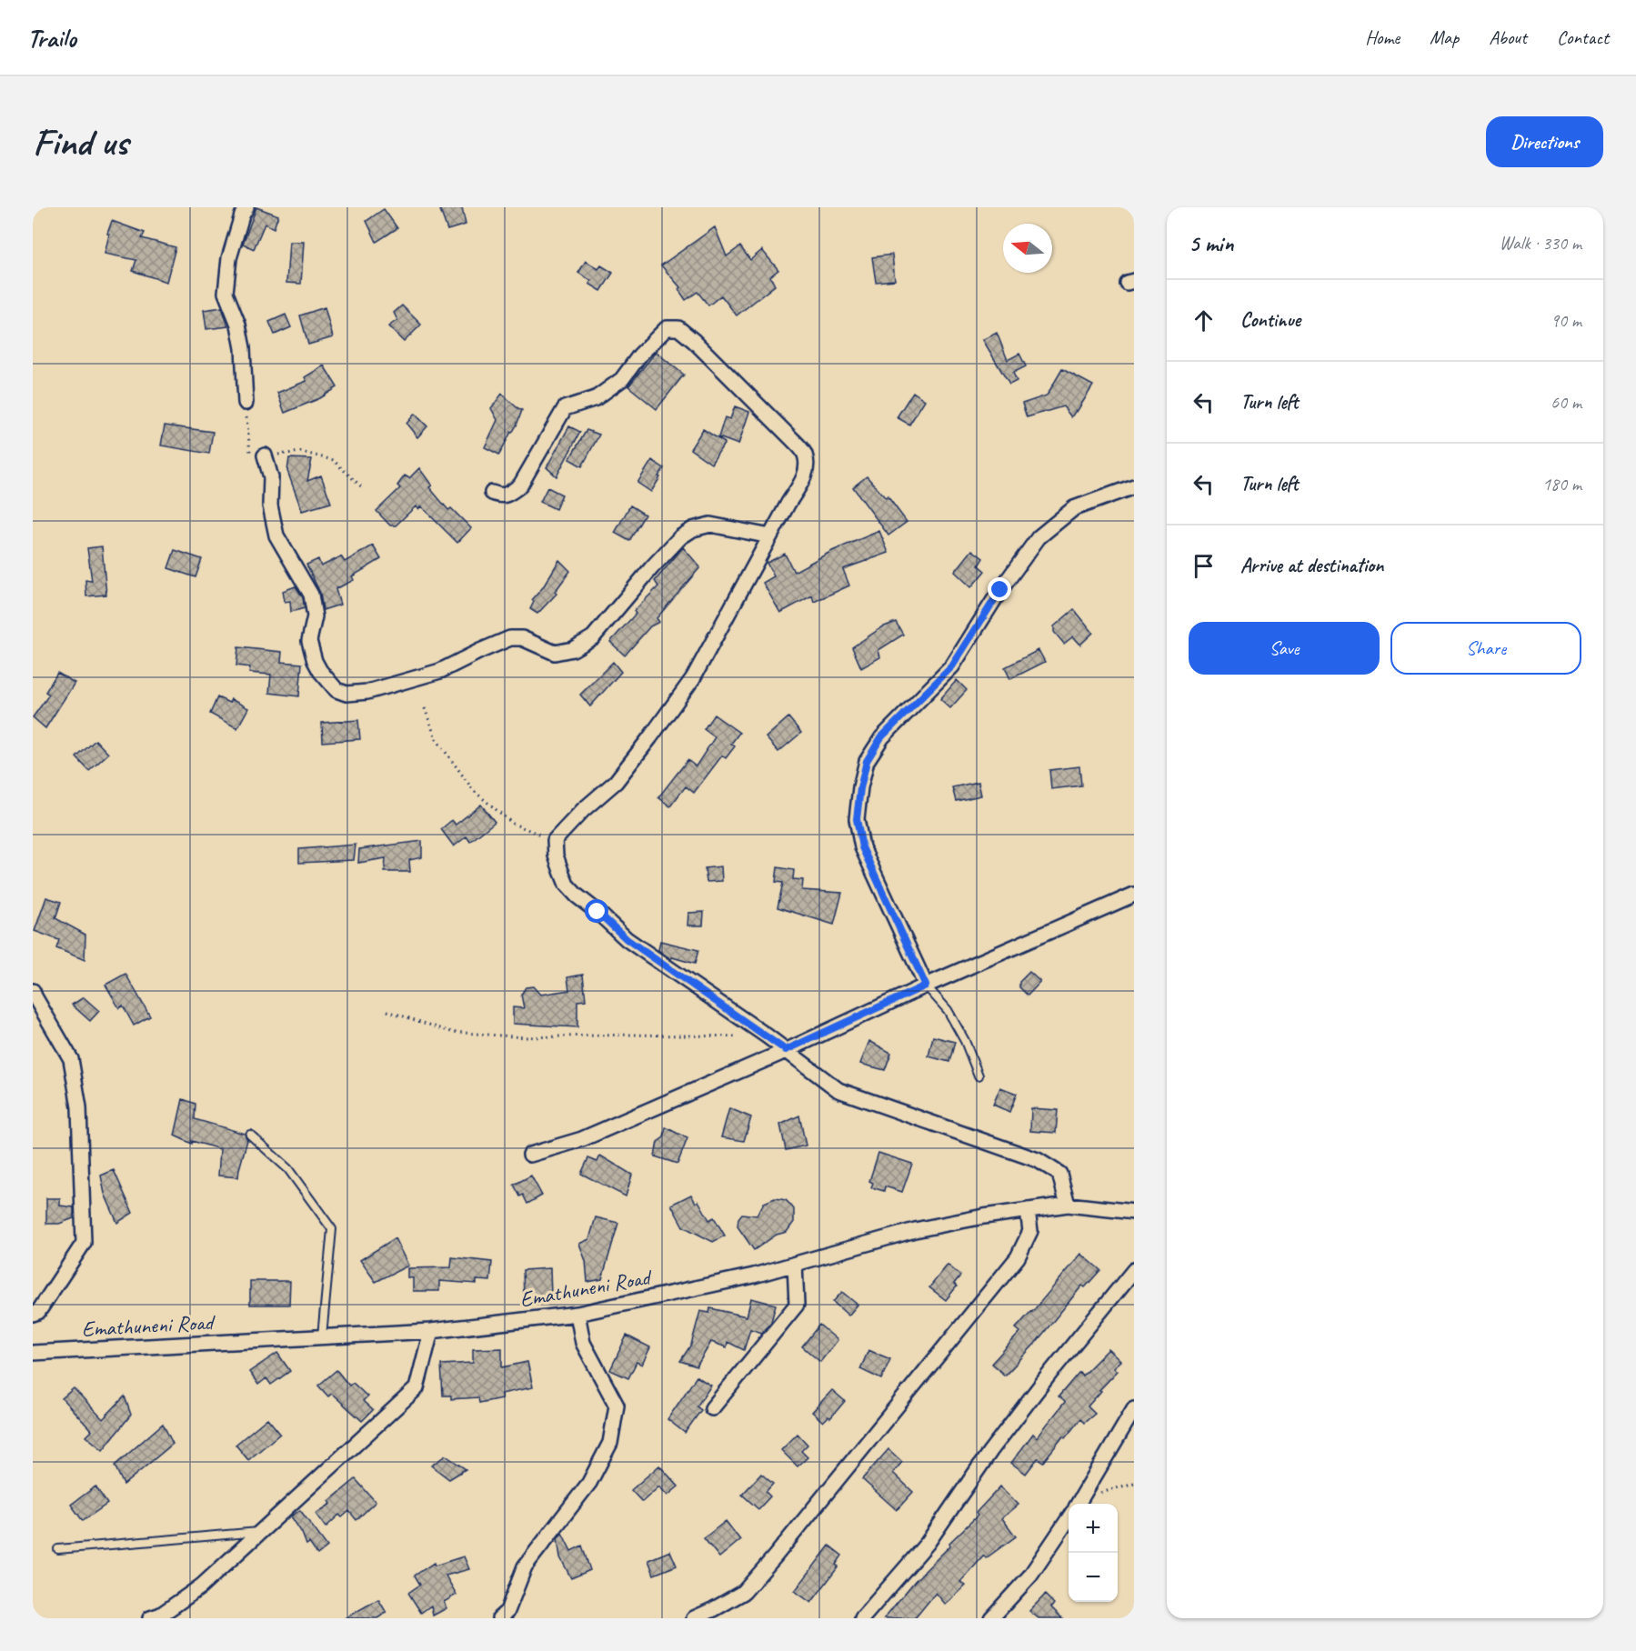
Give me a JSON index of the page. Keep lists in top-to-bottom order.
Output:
{
  "streets": {
    "street": ["Emathuneni Road"]
  },
  "north": "left",
  "page": {
    "header": "Trailo",
    "nav": [
      "Home",
      "Map",
      "About",
      "Contact"
    ],
    "buttons": [
      "Directions",
      ["Save", "Share"]
    ],
    "title": "Find us",
    "heading": ["5 min", "Walk · 330 m"],
    "list": [
      ["Continue", "90 m"],
      ["Turn left", "60 m"],
      ["Turn left", "180 m"],
      "Arrive at destination"
    ],
    "map_buttons": ["+", "−"]
  }
}
